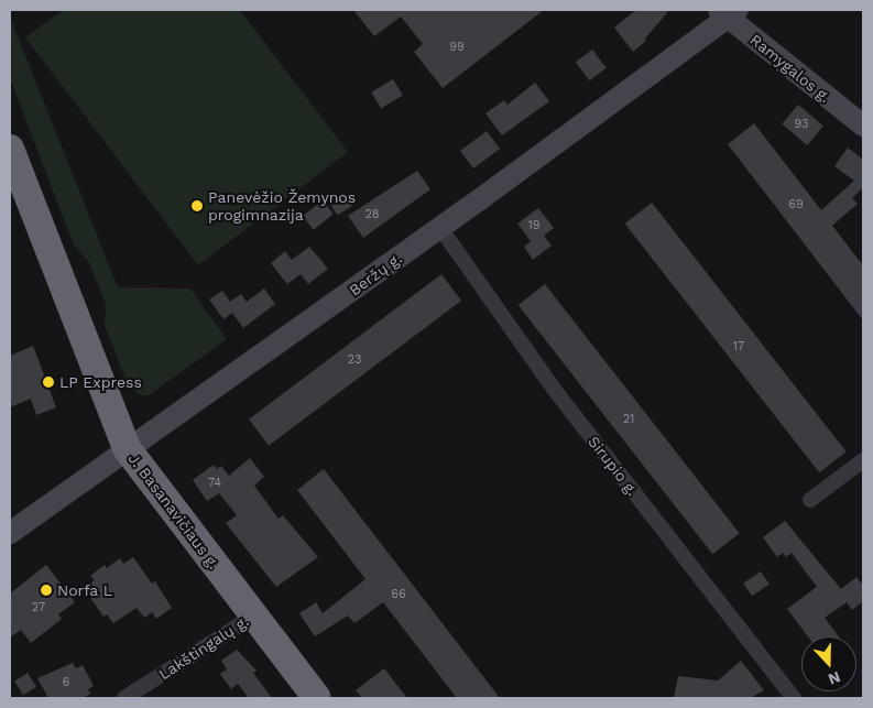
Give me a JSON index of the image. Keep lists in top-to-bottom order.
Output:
{
  "streets": {
    "highway": ["J. Basanavičiaus g."],
    "main road": ["Ramygalos g.", "Beržų g."],
    "street": ["Sirupio g.", "Lakštingalų g."]
  },
  "crossings": [
    ["Ramygalos g.", "Beržų g."],
    ["Beržų g.", "Sirupio g."],
    ["Beržų g.", "J. Basanavičiaus g."],
    ["J. Basanavičiaus g.", "Lakštingalų g."]
  ],
  "places": ["Panevėžio Žemynos progimnazija", "LP Express", "Norfa L"],
  "house_numbers": [
    "99",
    "93",
    "69",
    "28",
    "19",
    "17",
    "23",
    "21",
    "74",
    "66",
    "27",
    "6"
  ],
  "north": "bottom"
}
